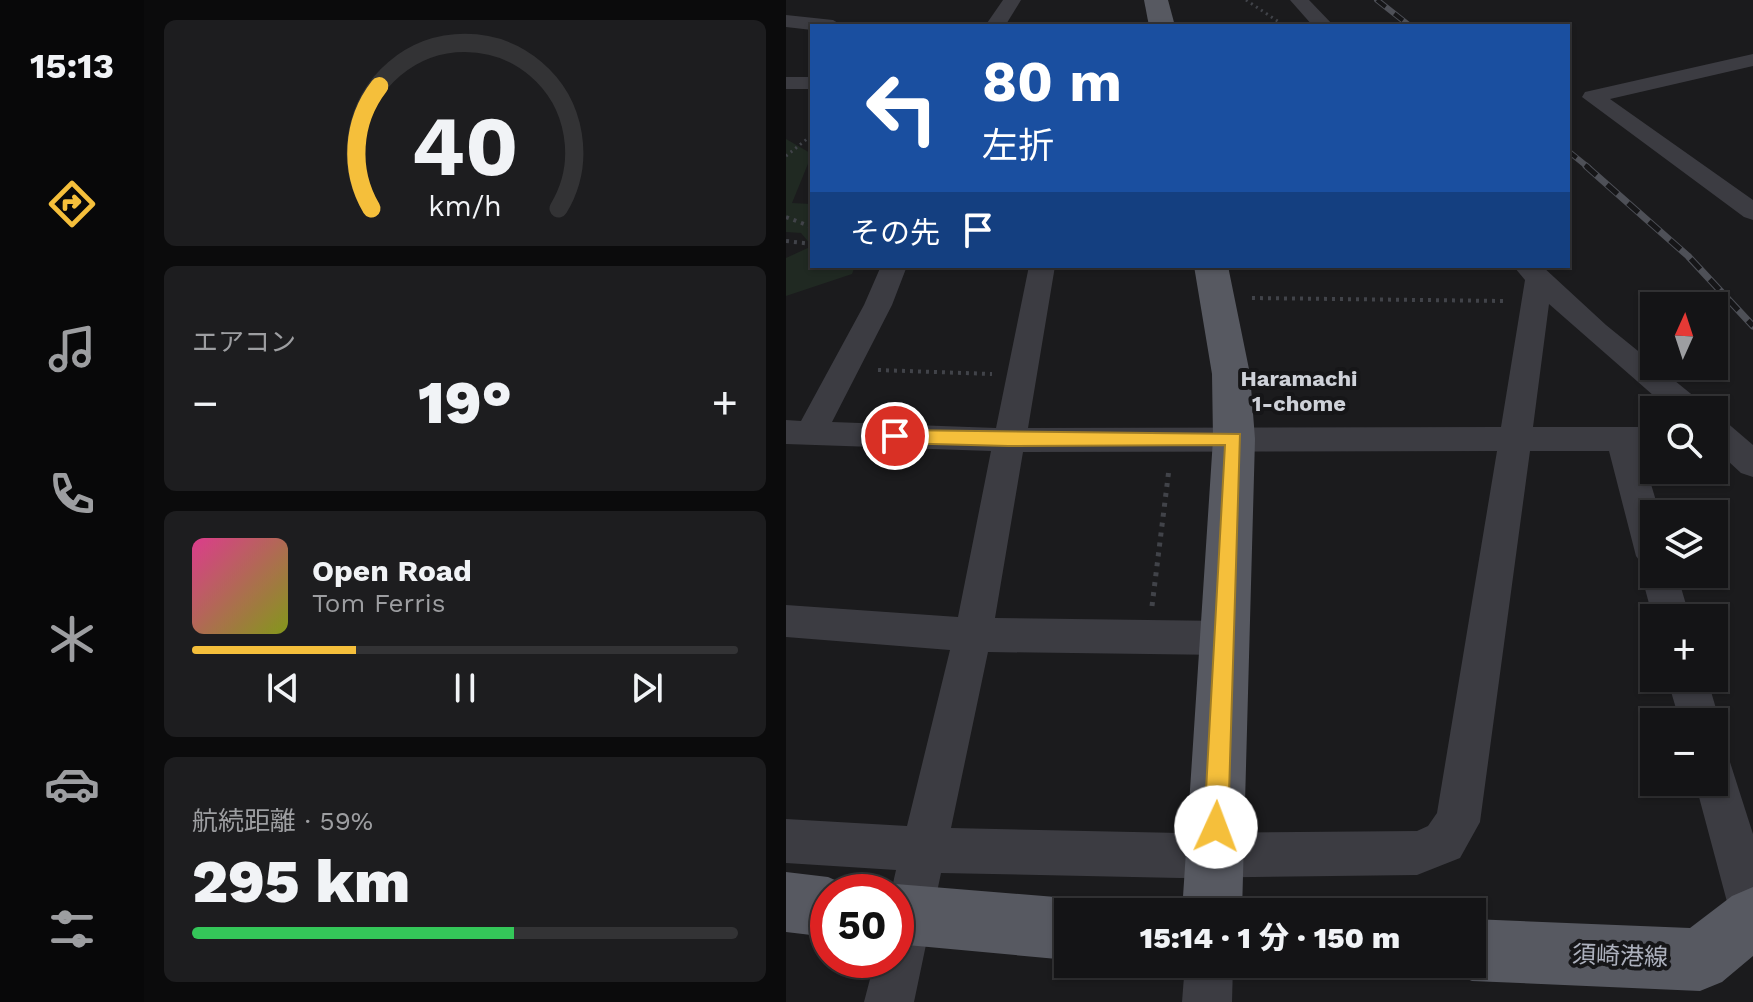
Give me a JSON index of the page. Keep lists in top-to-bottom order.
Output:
{
  "streets": {
    "main road": ["須崎港線"]
  },
  "districts": ["Haramachi 1-chome"],
  "north": "top",
  "page": {
    "tabs": "15:13",
    "turn": ["80 m", "左折"],
    "then": "その先",
    "tile": [
      "エアコン",
      ["航続距離 · 59%", "295 km"]
    ],
    "map_buttons": ["+", "−"],
    "heat": ["−", "19°", "+"],
    "song": ["Open Road", "Tom Ferris"],
    "limit": "50",
    "trip": "15:14 · 1 分 · 150 m",
    "gauge": ["40", "km/h"]
  }
}
